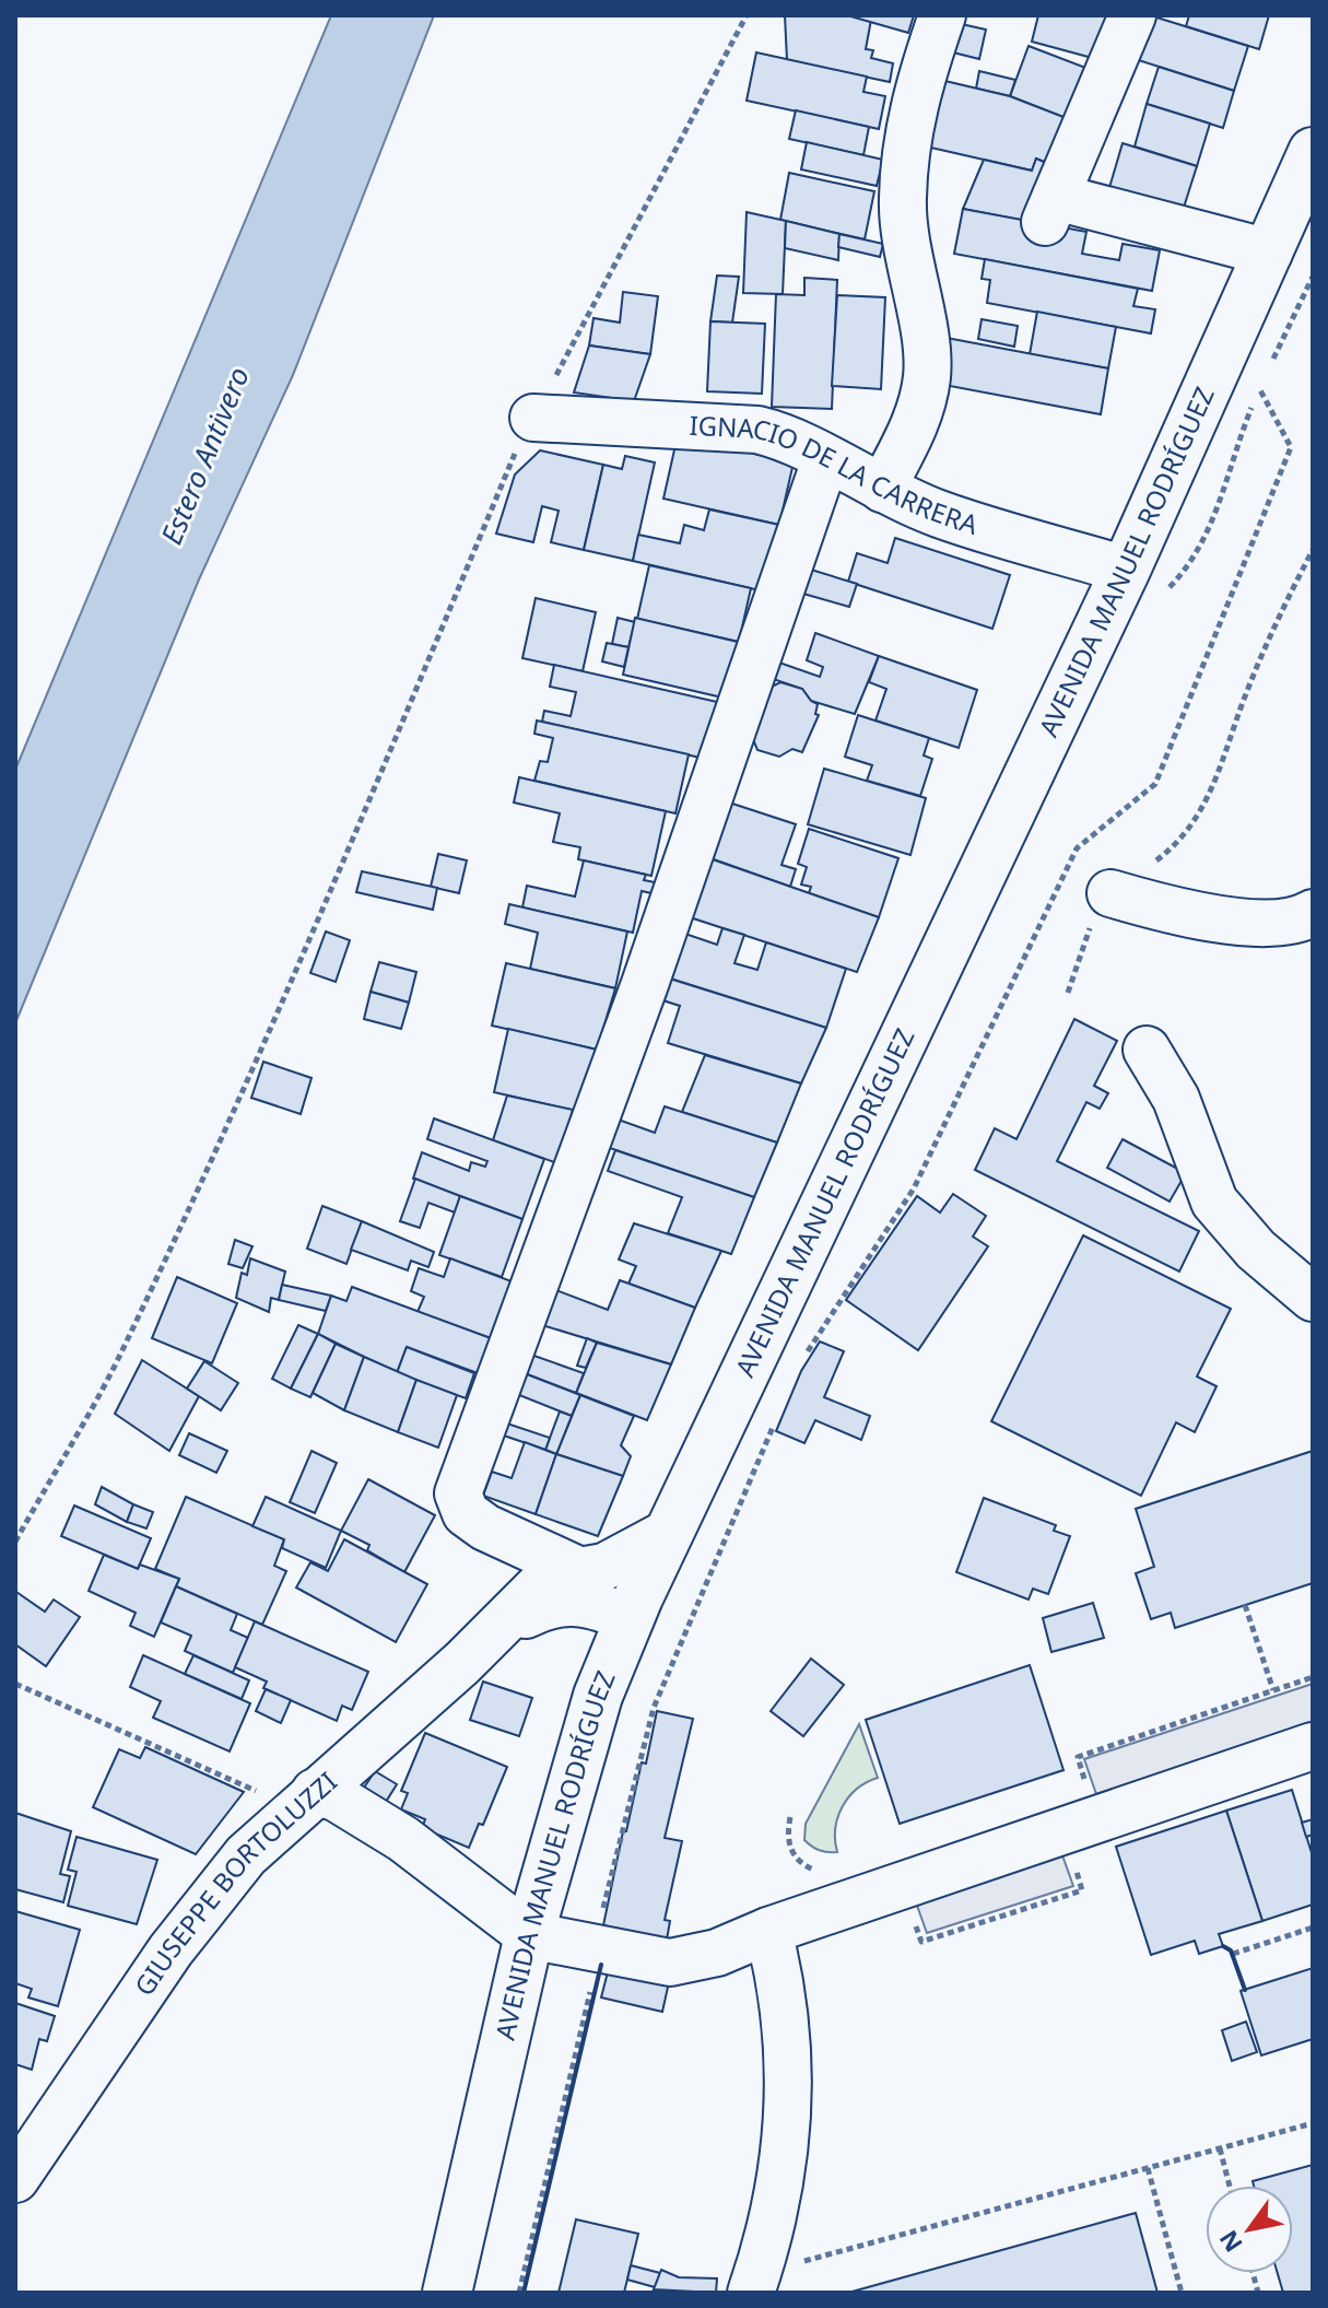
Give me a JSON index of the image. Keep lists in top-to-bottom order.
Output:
{
  "streets": {
    "main road": ["AVENIDA MANUEL RODRÍGUEZ"],
    "street": ["IGNACIO DE LA CARRERA", "GIUSEPPE BORTOLUZZI"]
  },
  "crossings": [
    ["IGNACIO DE LA CARRERA", "AVENIDA MANUEL RODRÍGUEZ"]
  ],
  "water": ["Estero Antivero"],
  "north": "bottom left"
}
